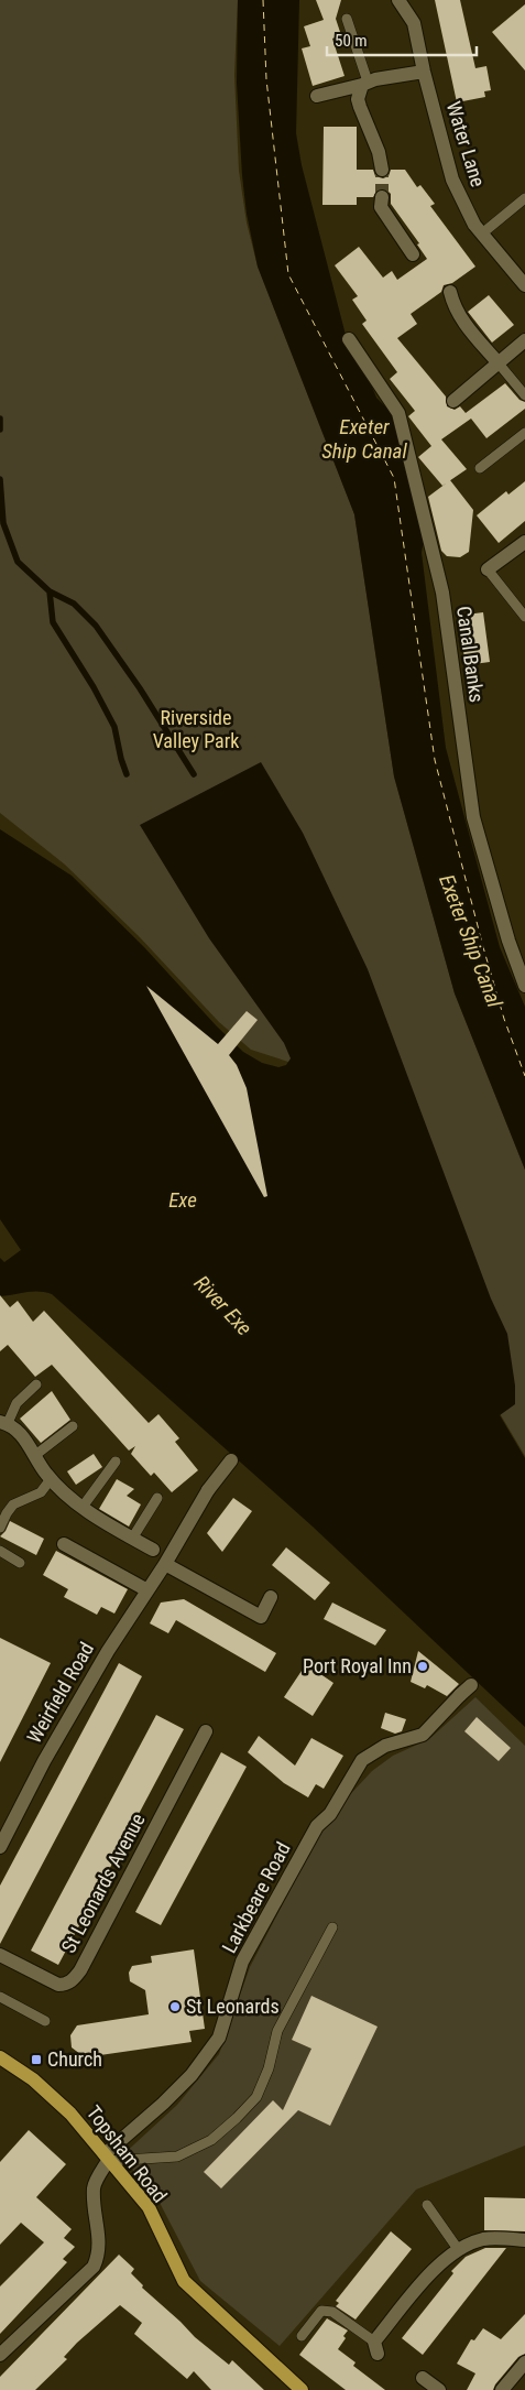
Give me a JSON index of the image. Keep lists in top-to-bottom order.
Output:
{
  "streets": {
    "main road": ["Topsham Road"],
    "street": [
      "Water Lane",
      "Canal Banks",
      "Weirfield Road",
      "St Leonards Avenue",
      "Larkbeare Road"
    ]
  },
  "crossings": [
    ["Larkbeare Road", "Topsham Road"]
  ],
  "water": ["Exeter Ship Canal", "Exe", "River Exe"],
  "parks": ["Riverside Valley Park"],
  "places": {
    "other": ["Port Royal Inn", "St Leonards"],
    "transit": ["Church"]
  },
  "scale_bar": "50 m"
}
